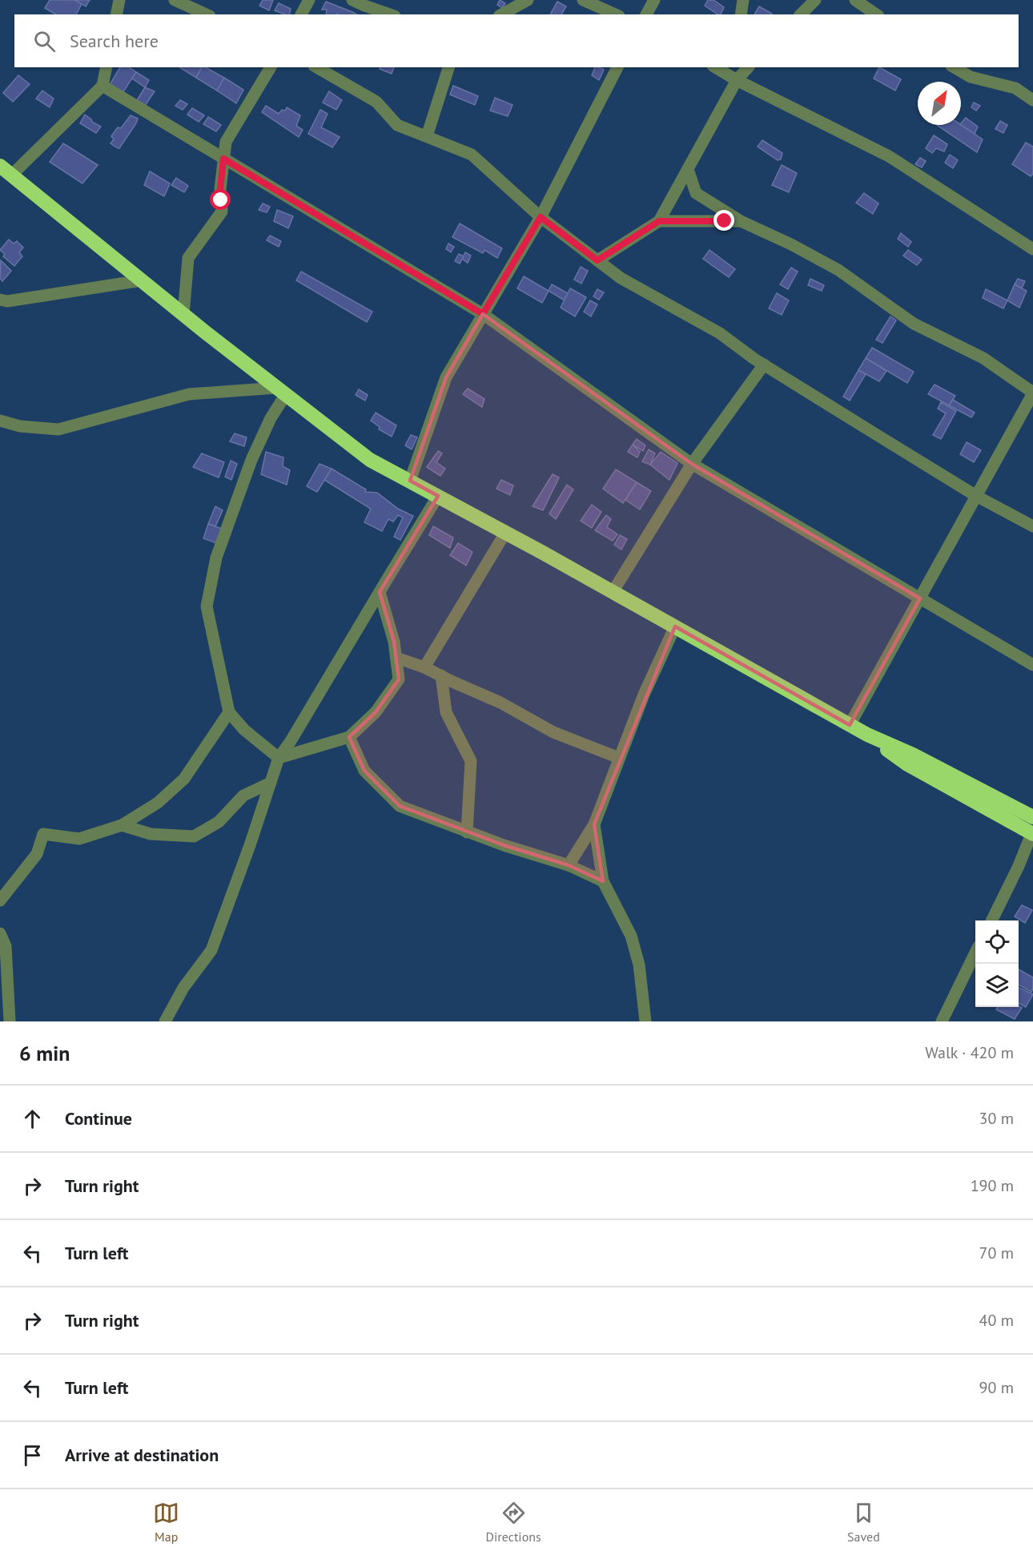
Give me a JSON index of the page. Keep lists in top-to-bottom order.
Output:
{
  "north": "top right",
  "page": {
    "search": "Search here",
    "heading": ["6 min", "Walk · 420 m"],
    "list": [
      ["Continue", "30 m"],
      ["Turn right", "190 m"],
      ["Turn left", "70 m"],
      ["Turn right", "40 m"],
      ["Turn left", "90 m"],
      "Arrive at destination"
    ],
    "nav": ["Map", "Directions", "Saved"]
  }
}
